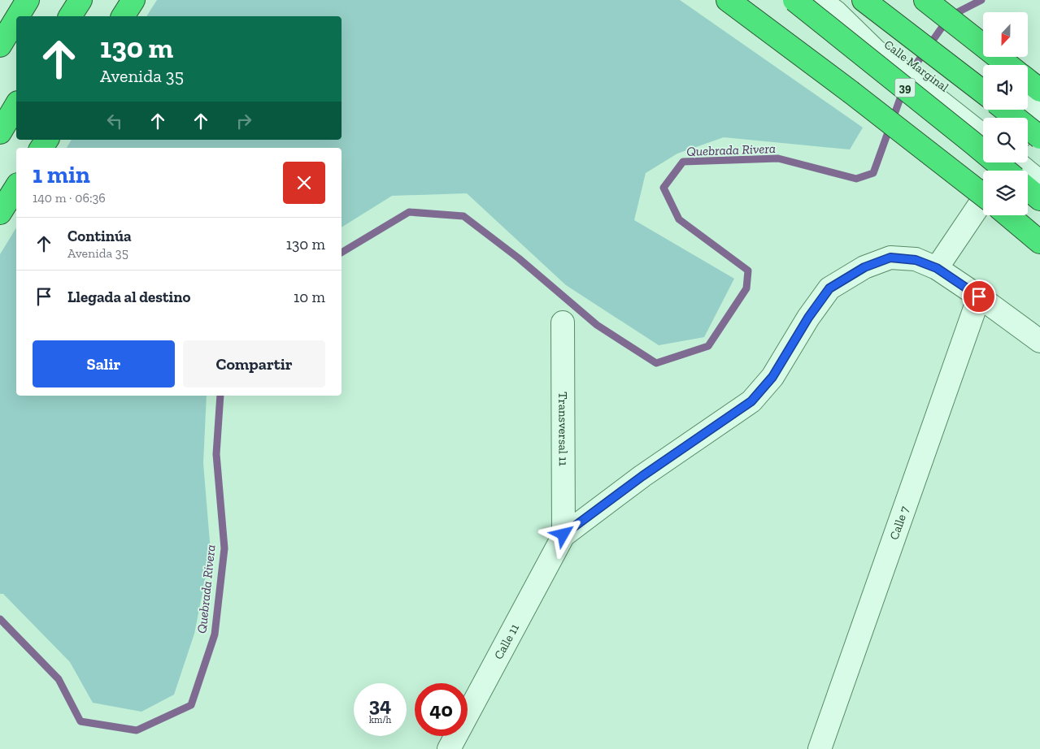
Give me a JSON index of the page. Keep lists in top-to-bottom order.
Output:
{
  "streets": {
    "highway": ["39"],
    "street": [
      "Calle Marginal",
      "Transversal 11",
      "Calle 7",
      "Calle 11"
    ]
  },
  "crossings": [
    ["Transversal 11", "Calle 11"]
  ],
  "water": ["Quebrada Rivera"],
  "north": "bottom",
  "page": {
    "turn": ["130 m", "Avenida 35"],
    "heading": ["1 min", "140 m · 06:36"],
    "list": [
      {
        "name": "Continúa",
        "note": "Avenida 35",
        "value": "130 m"
      },
      {
        "name": "Llegada al destino",
        "value": "10 m"
      }
    ],
    "buttons": ["Salir", "Compartir"],
    "speed": "34 km/h",
    "limit": "40"
  }
}
